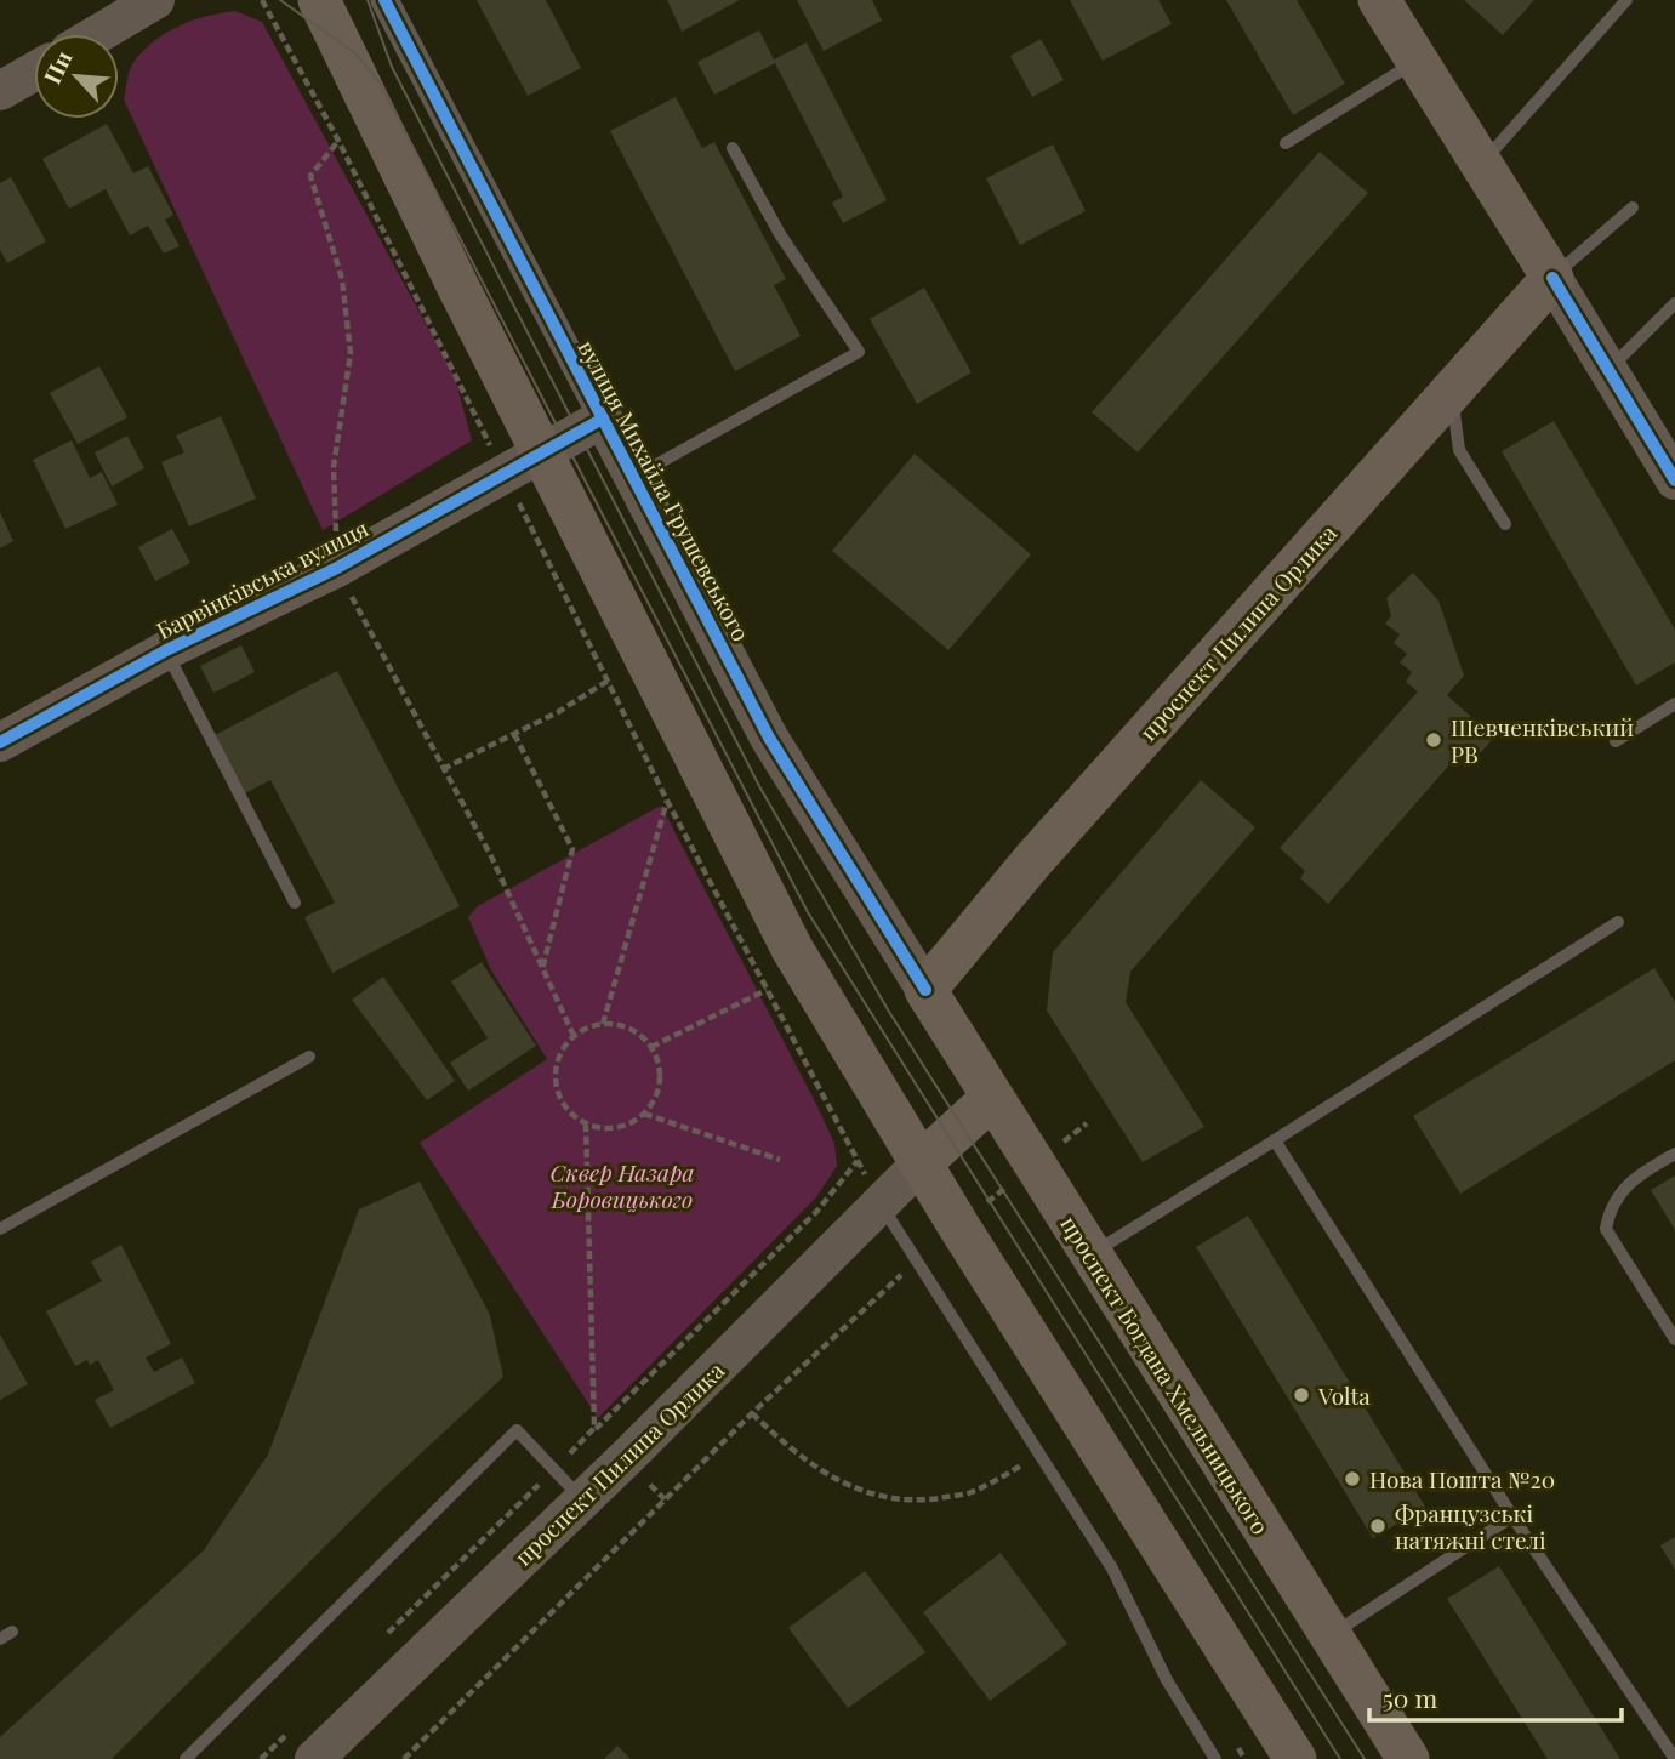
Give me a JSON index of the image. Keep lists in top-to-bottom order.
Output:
{
  "streets": {
    "main road": ["проспект Пилипа Орлика", "проспект Богдана Хмельницького"],
    "street": ["вулиця Михайла Грушевського", "Барвінківська вулиця"]
  },
  "crossings": [
    ["вулиця Михайла Грушевського", "Барвінківська вулиця"],
    ["вулиця Михайла Грушевського", "проспект Пилипа Орлика"],
    ["вулиця Михайла Грушевського", "проспект Богдана Хмельницького"],
    ["проспект Пилипа Орлика", "проспект Богдана Хмельницького"]
  ],
  "parks": ["Сквер Назара Боровицького"],
  "places": [
    "Шевченківський РВ",
    "Volta",
    "Нова Пошта №20",
    "Французські натяжні стелі"
  ],
  "scale_bar": "50 m",
  "north": "top left"
}
